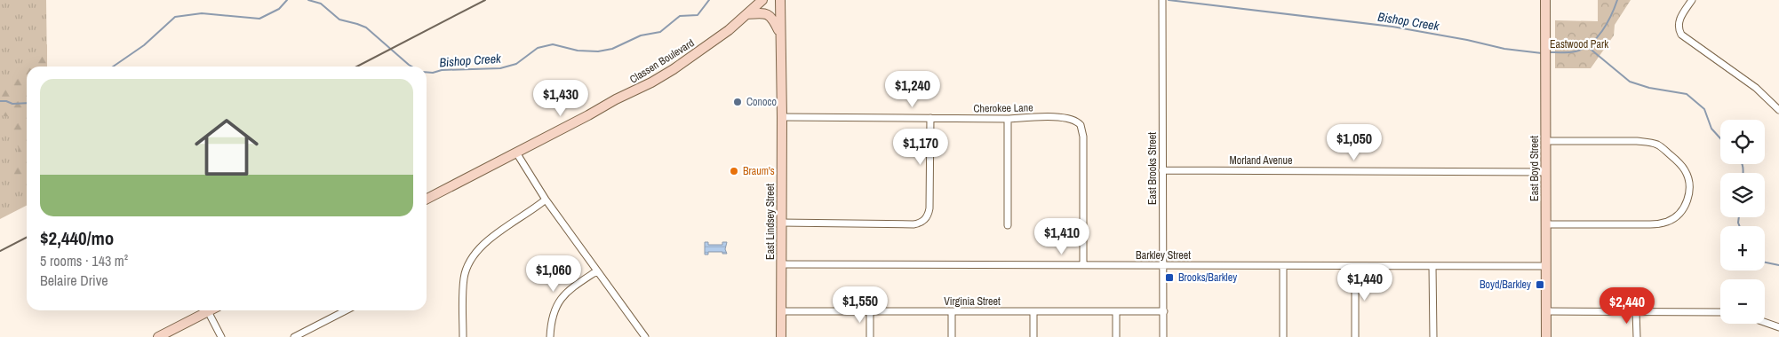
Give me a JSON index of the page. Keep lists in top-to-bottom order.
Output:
{
  "streets": {
    "street": [
      "Classen Boulevard",
      "Cherokee Lane",
      "Morland Avenue",
      "East Brooks Street",
      "East Boyd Street",
      "East Lindsey Street",
      "Barkley Street",
      "Virginia Street"
    ]
  },
  "crossings": [
    ["Cherokee Lane", "East Lindsey Street"],
    ["Cherokee Lane", "Barkley Street"],
    ["Morland Avenue", "East Brooks Street"],
    ["Morland Avenue", "East Boyd Street"],
    ["East Brooks Street", "Barkley Street"],
    ["East Brooks Street", "Virginia Street"],
    ["East Boyd Street", "Barkley Street"],
    ["East Lindsey Street", "Barkley Street"],
    ["East Lindsey Street", "Virginia Street"]
  ],
  "water": ["Bishop Creek"],
  "parks": ["Eastwood Park"],
  "places": {
    "other": ["Conoco", "Braum's"],
    "transit": ["Brooks/Barkley", "Boyd/Barkley"]
  },
  "page": {
    "list": [
      {
        "name": "$2,440/mo",
        "note": "5 rooms · 143 m² · Belaire Drive"
      }
    ],
    "price": [
      "$1,240",
      "$1,430",
      "$1,050",
      "$1,170",
      "$1,410",
      "$1,060",
      "$1,440",
      "$1,550",
      "$2,440"
    ],
    "map_buttons": ["+", "−"]
  }
}
